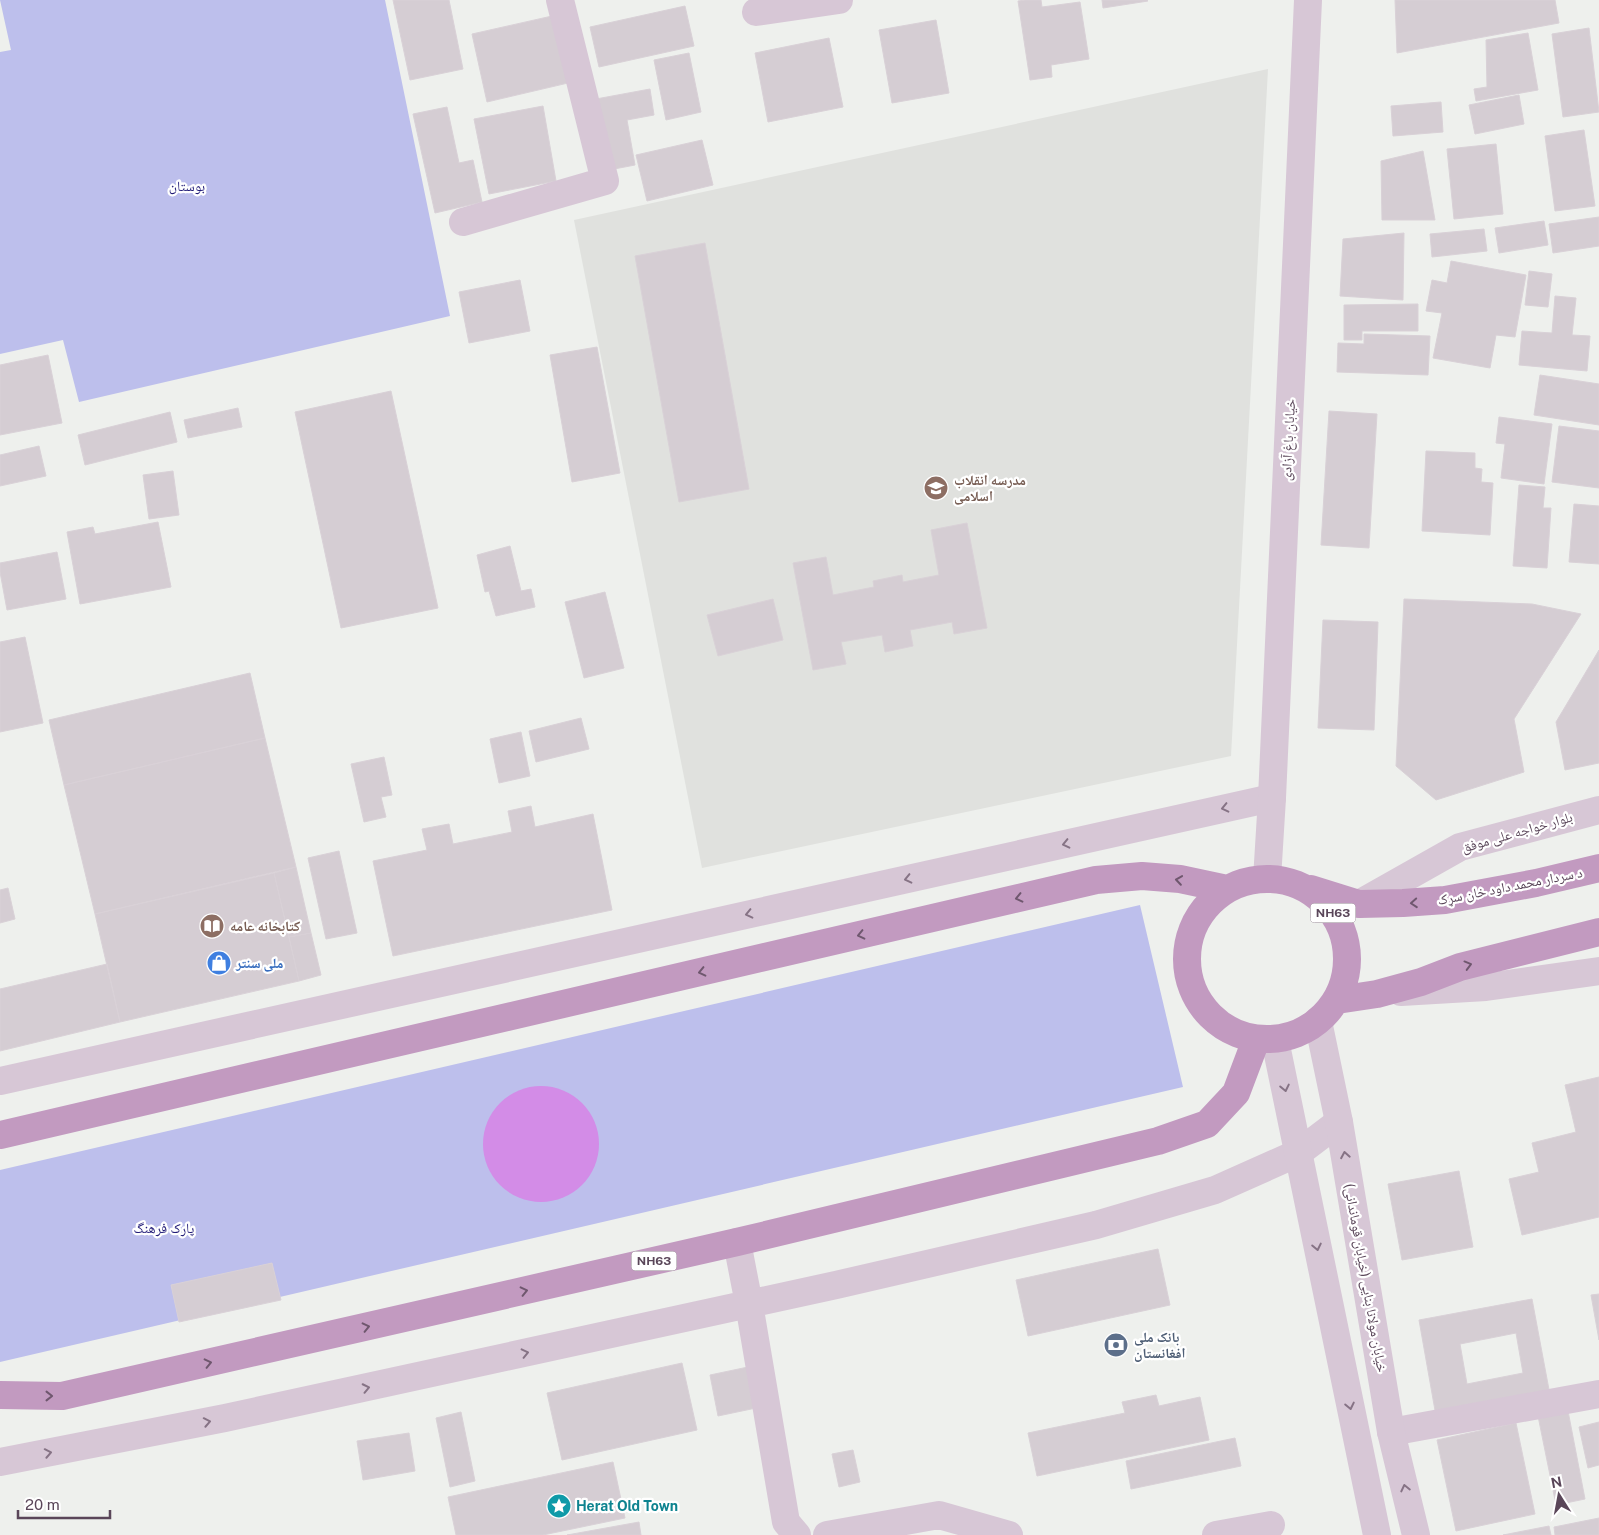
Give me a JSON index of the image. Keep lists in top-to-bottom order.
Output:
{
  "streets": {
    "highway": ["د سردار محمد داود خان سړک", "NH63"],
    "street": ["خیابان باغ آزادی", "بلوار خواجه علی موفق", "خیابان مولانا بنایی (خیابان قوماندانی)"]
  },
  "crossings": [
    ["خیابان باغ آزادی", "د سردار محمد داود خان سړک"],
    ["خیابان باغ آزادی", "NH63"],
    ["خیابان باغ آزادی", "خیابان مولانا بنایی (خیابان قوماندانی)"],
    ["بلوار خواجه علی موفق", "د سردار محمد داود خان سړک"],
    ["د سردار محمد داود خان سړک", "NH63"],
    ["د سردار محمد داود خان سړک", "خیابان مولانا بنایی (خیابان قوماندانی)"],
    ["NH63", "خیابان مولانا بنایی (خیابان قوماندانی)"]
  ],
  "parks": ["بوستان", "پارک فرهنگ"],
  "places": {
    "school or university": ["مدرسه انقلاب اسلامی"],
    "library": ["کتابخانه عامه"],
    "shop": ["ملی سنتر"],
    "bank": ["بانک ملی افغانستان"],
    "place": ["Herat Old Town"]
  },
  "scale_bar": "20 m",
  "north": "top"
}
